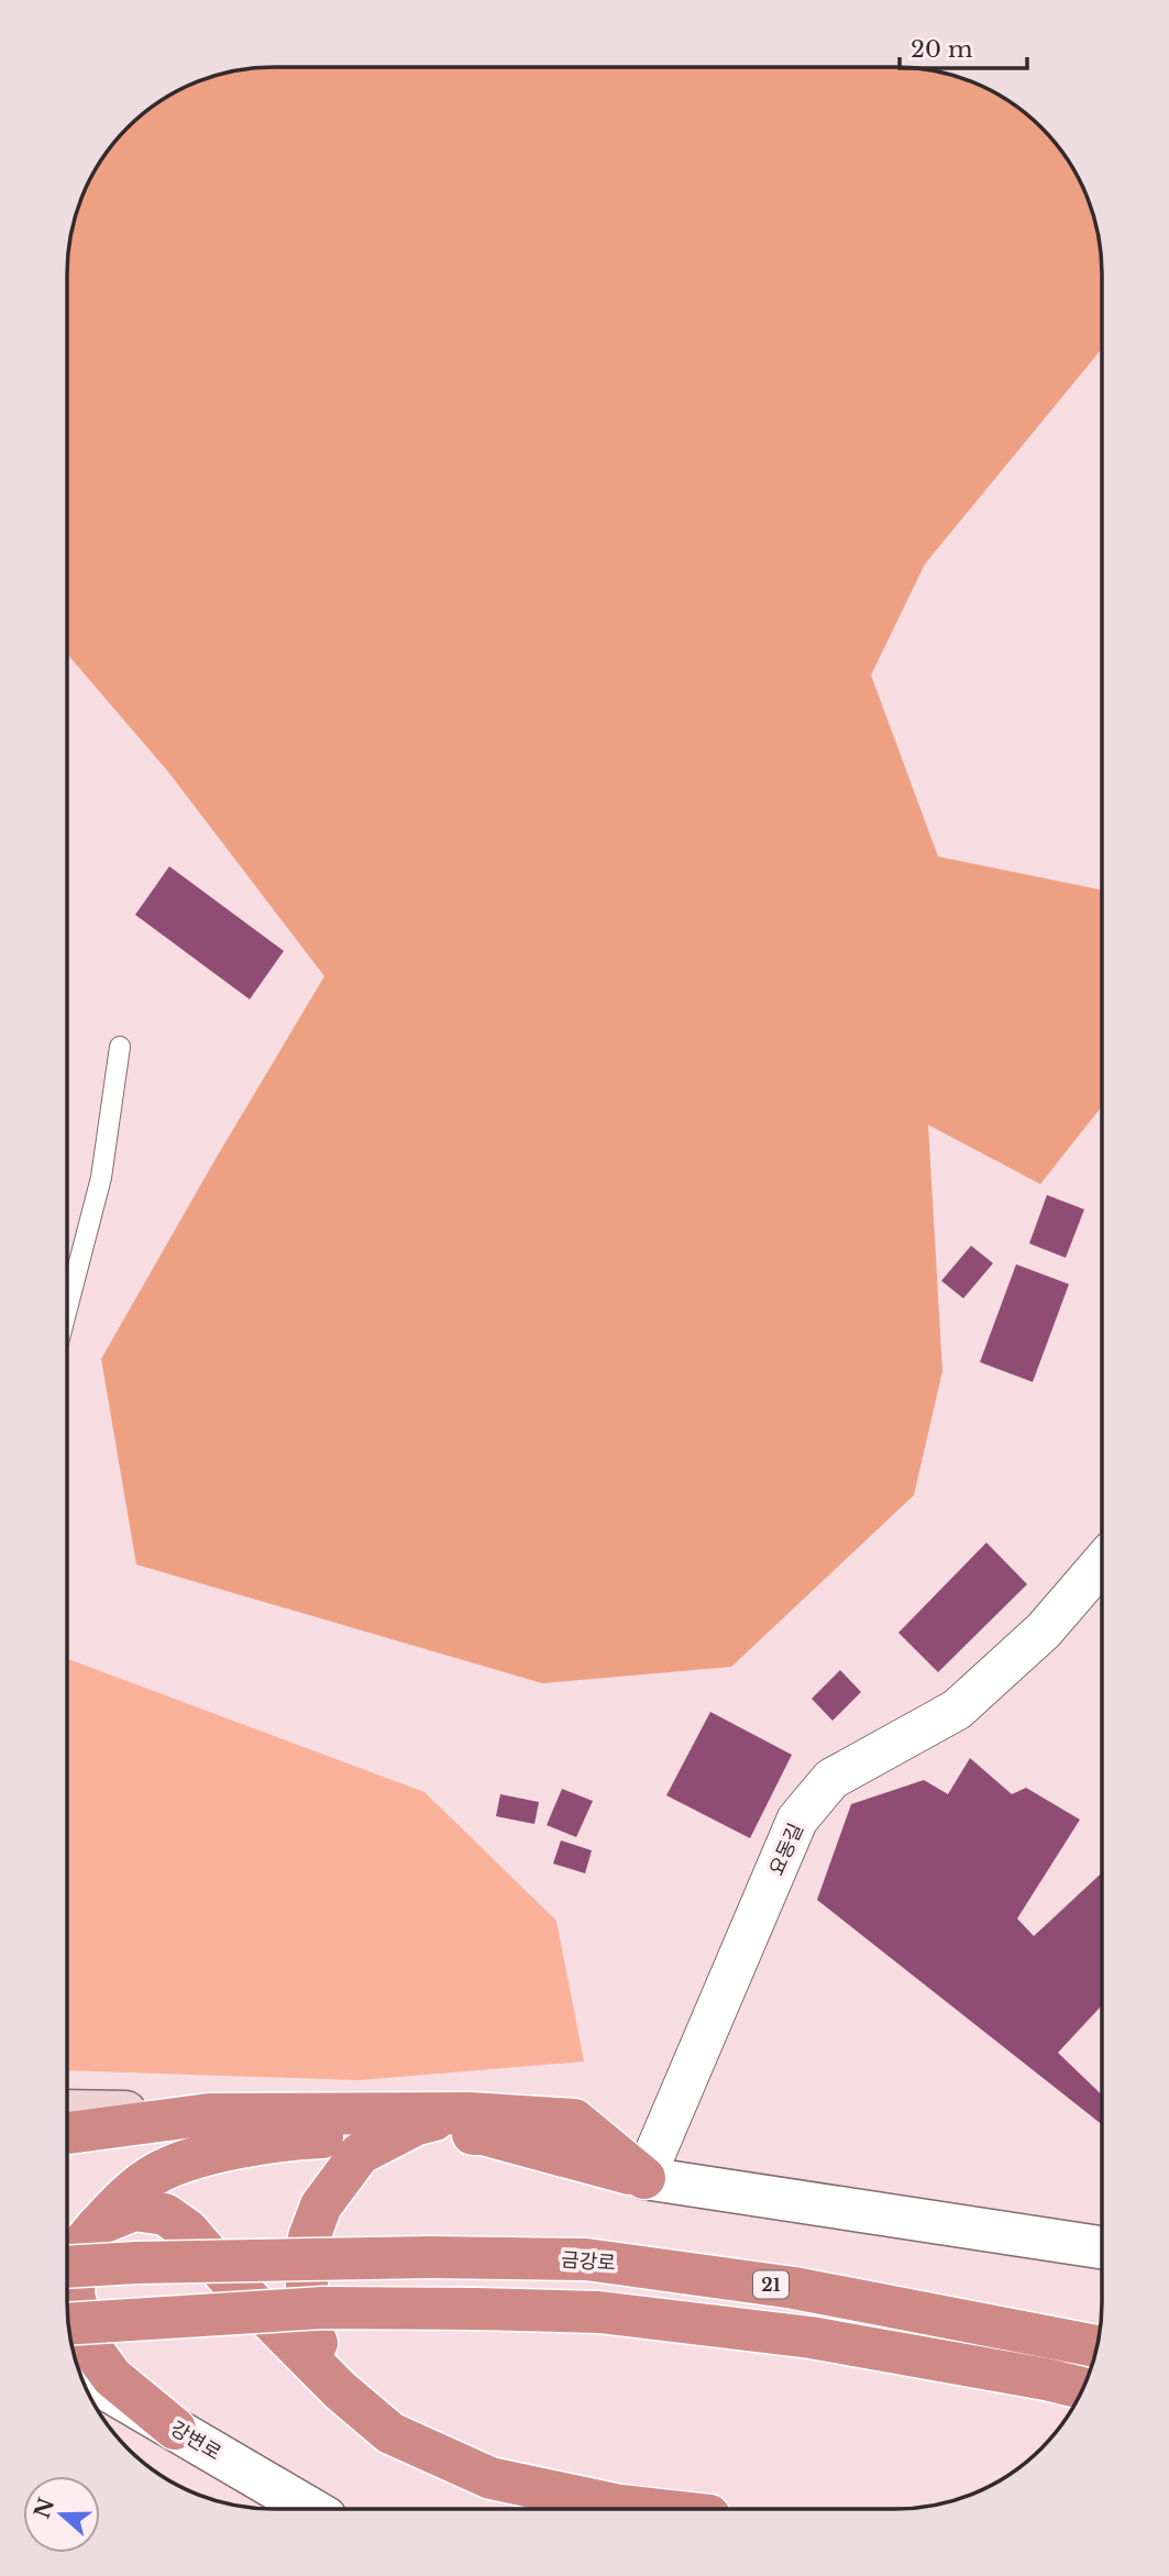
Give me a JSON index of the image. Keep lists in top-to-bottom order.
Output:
{
  "streets": {
    "highway": ["금강로", "21"],
    "street": ["요동길", "강변로"]
  },
  "scale_bar": "20 m",
  "north": "left"
}
